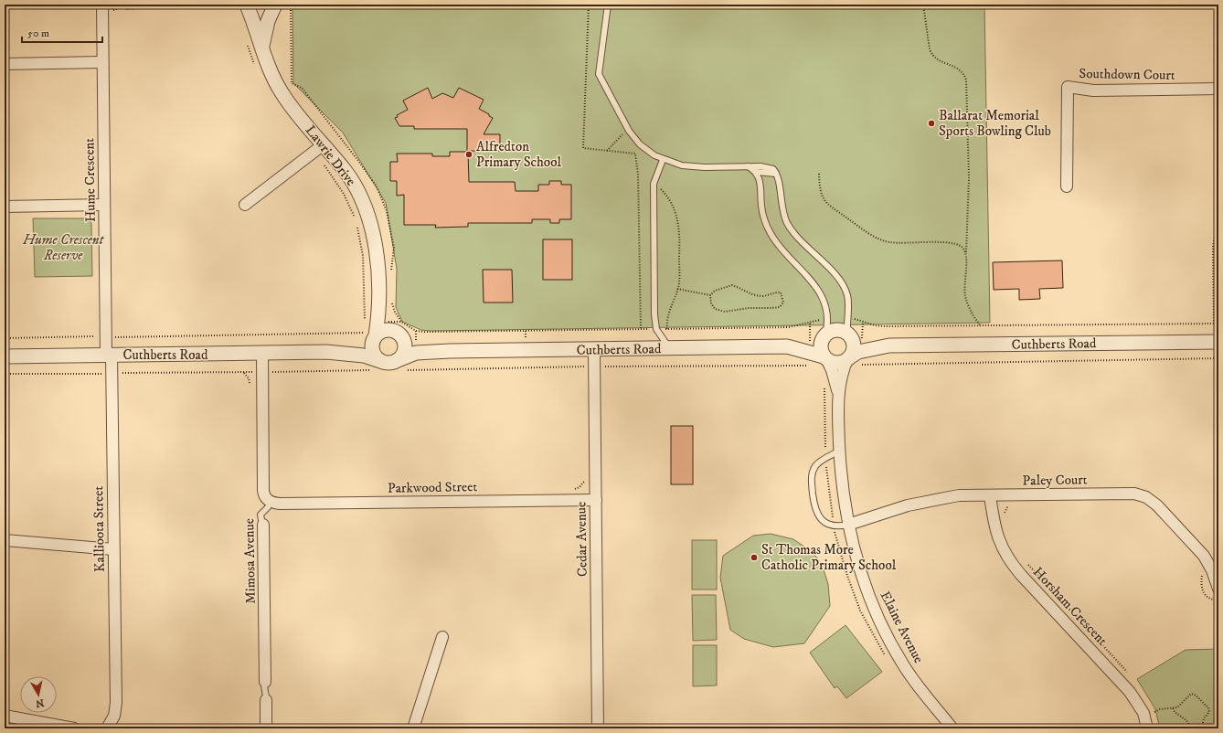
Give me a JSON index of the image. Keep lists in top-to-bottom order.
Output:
{
  "streets": {
    "street": [
      "Southdown Court",
      "Lawrie Drive",
      "Hume Crescent",
      "Cuthberts Road",
      "Paley Court",
      "Parkwood Street",
      "Kallioota Street",
      "Cedar Avenue",
      "Mimosa Avenue",
      "Horsham Crescent",
      "Elaine Avenue"
    ]
  },
  "crossings": [
    ["Lawrie Drive", "Cuthberts Road"],
    ["Hume Crescent", "Cuthberts Road"],
    ["Hume Crescent", "Kallioota Street"],
    ["Cuthberts Road", "Kallioota Street"],
    ["Cuthberts Road", "Cedar Avenue"],
    ["Cuthberts Road", "Elaine Avenue"],
    ["Paley Court", "Horsham Crescent"],
    ["Paley Court", "Elaine Avenue"],
    ["Parkwood Street", "Cedar Avenue"],
    ["Parkwood Street", "Mimosa Avenue"]
  ],
  "parks": ["Hume Crescent Reserve"],
  "places": ["Ballarat Memorial Sports Bowling Club", "Alfredton Primary School", "St Thomas More Catholic Primary School"],
  "scale_bar": "50 m",
  "north": "bottom"
}
